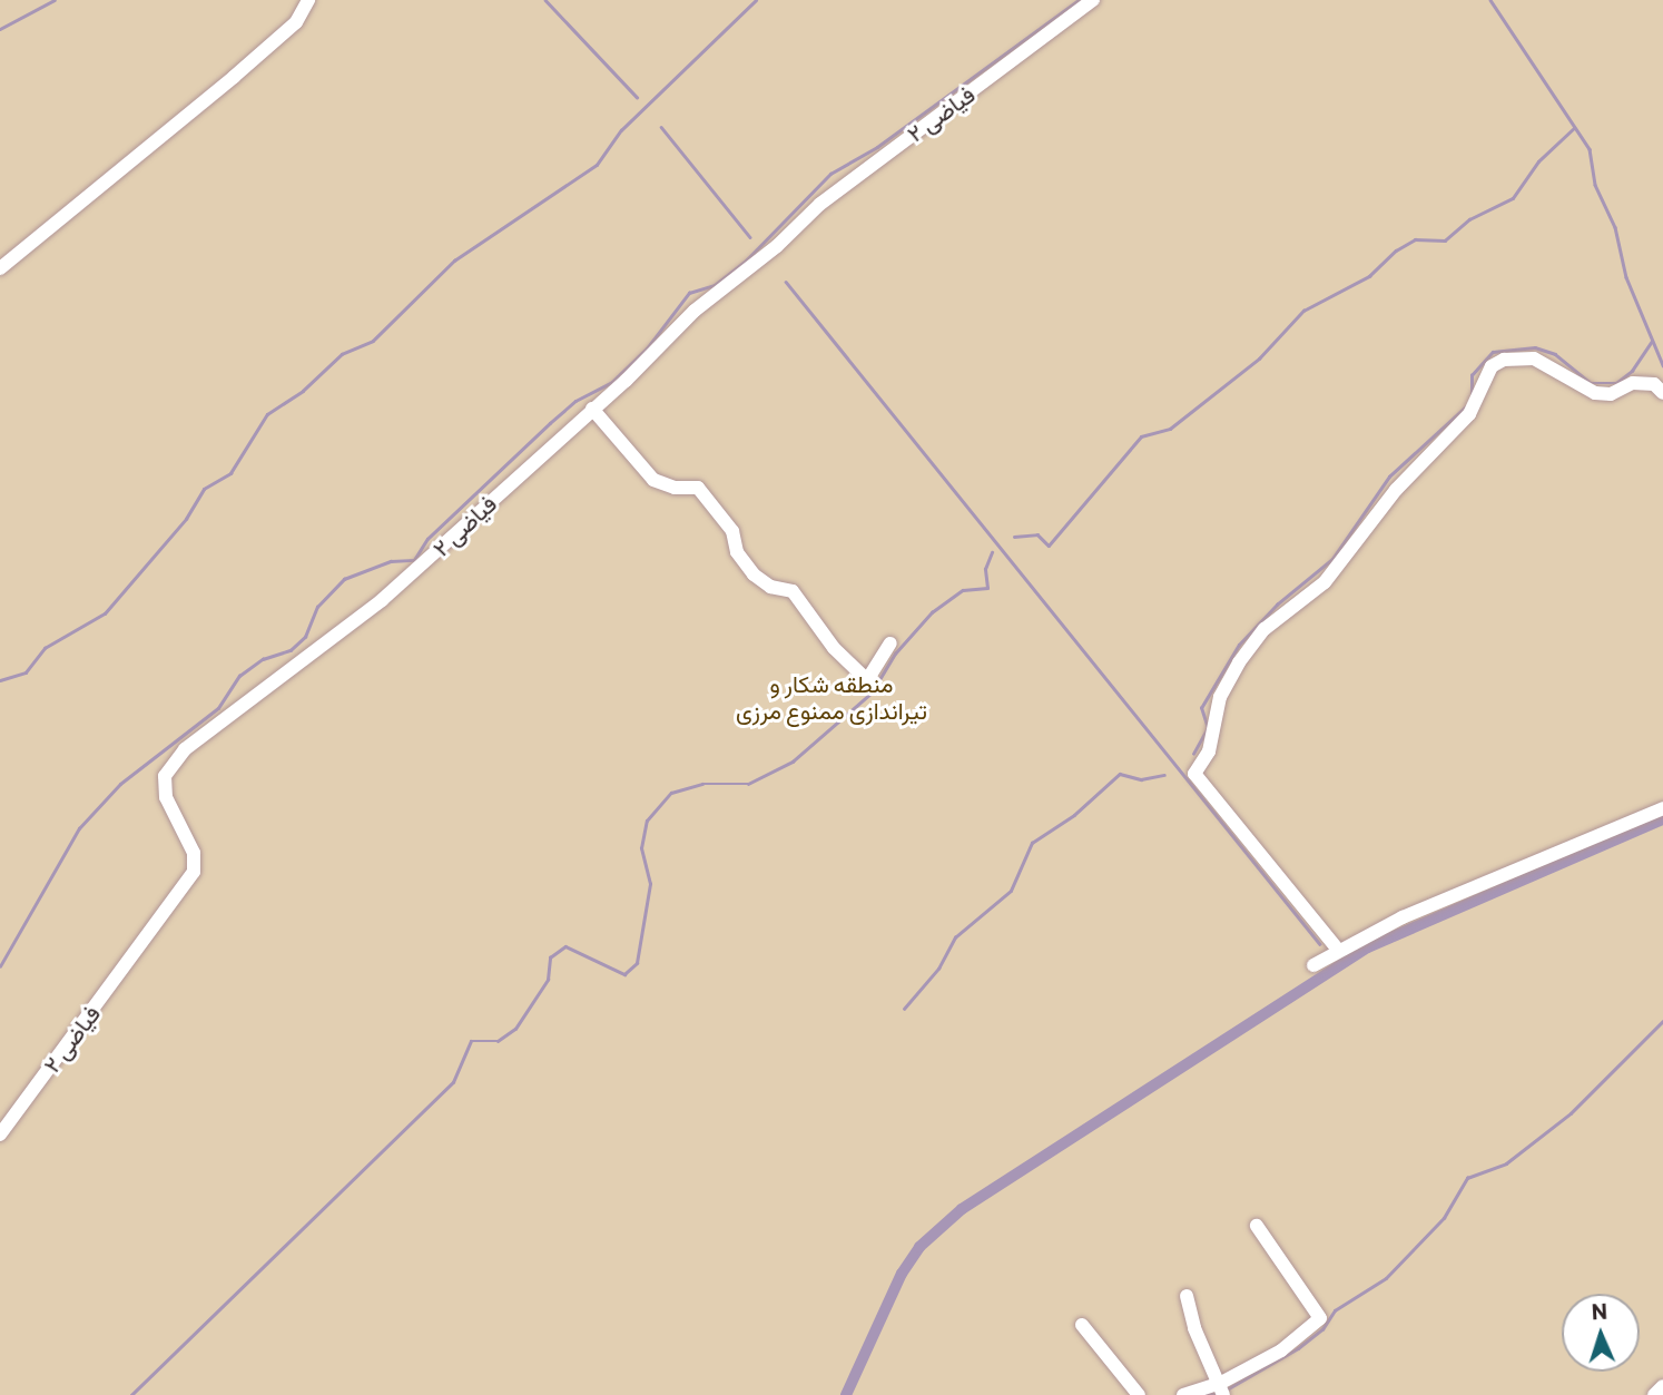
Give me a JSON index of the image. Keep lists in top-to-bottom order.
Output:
{
  "streets": {
    "street": ["فیاضی ۲"]
  },
  "parks": ["منطقه شکار و تیراندازی ممنوع مرزی"],
  "north": "top"
}
